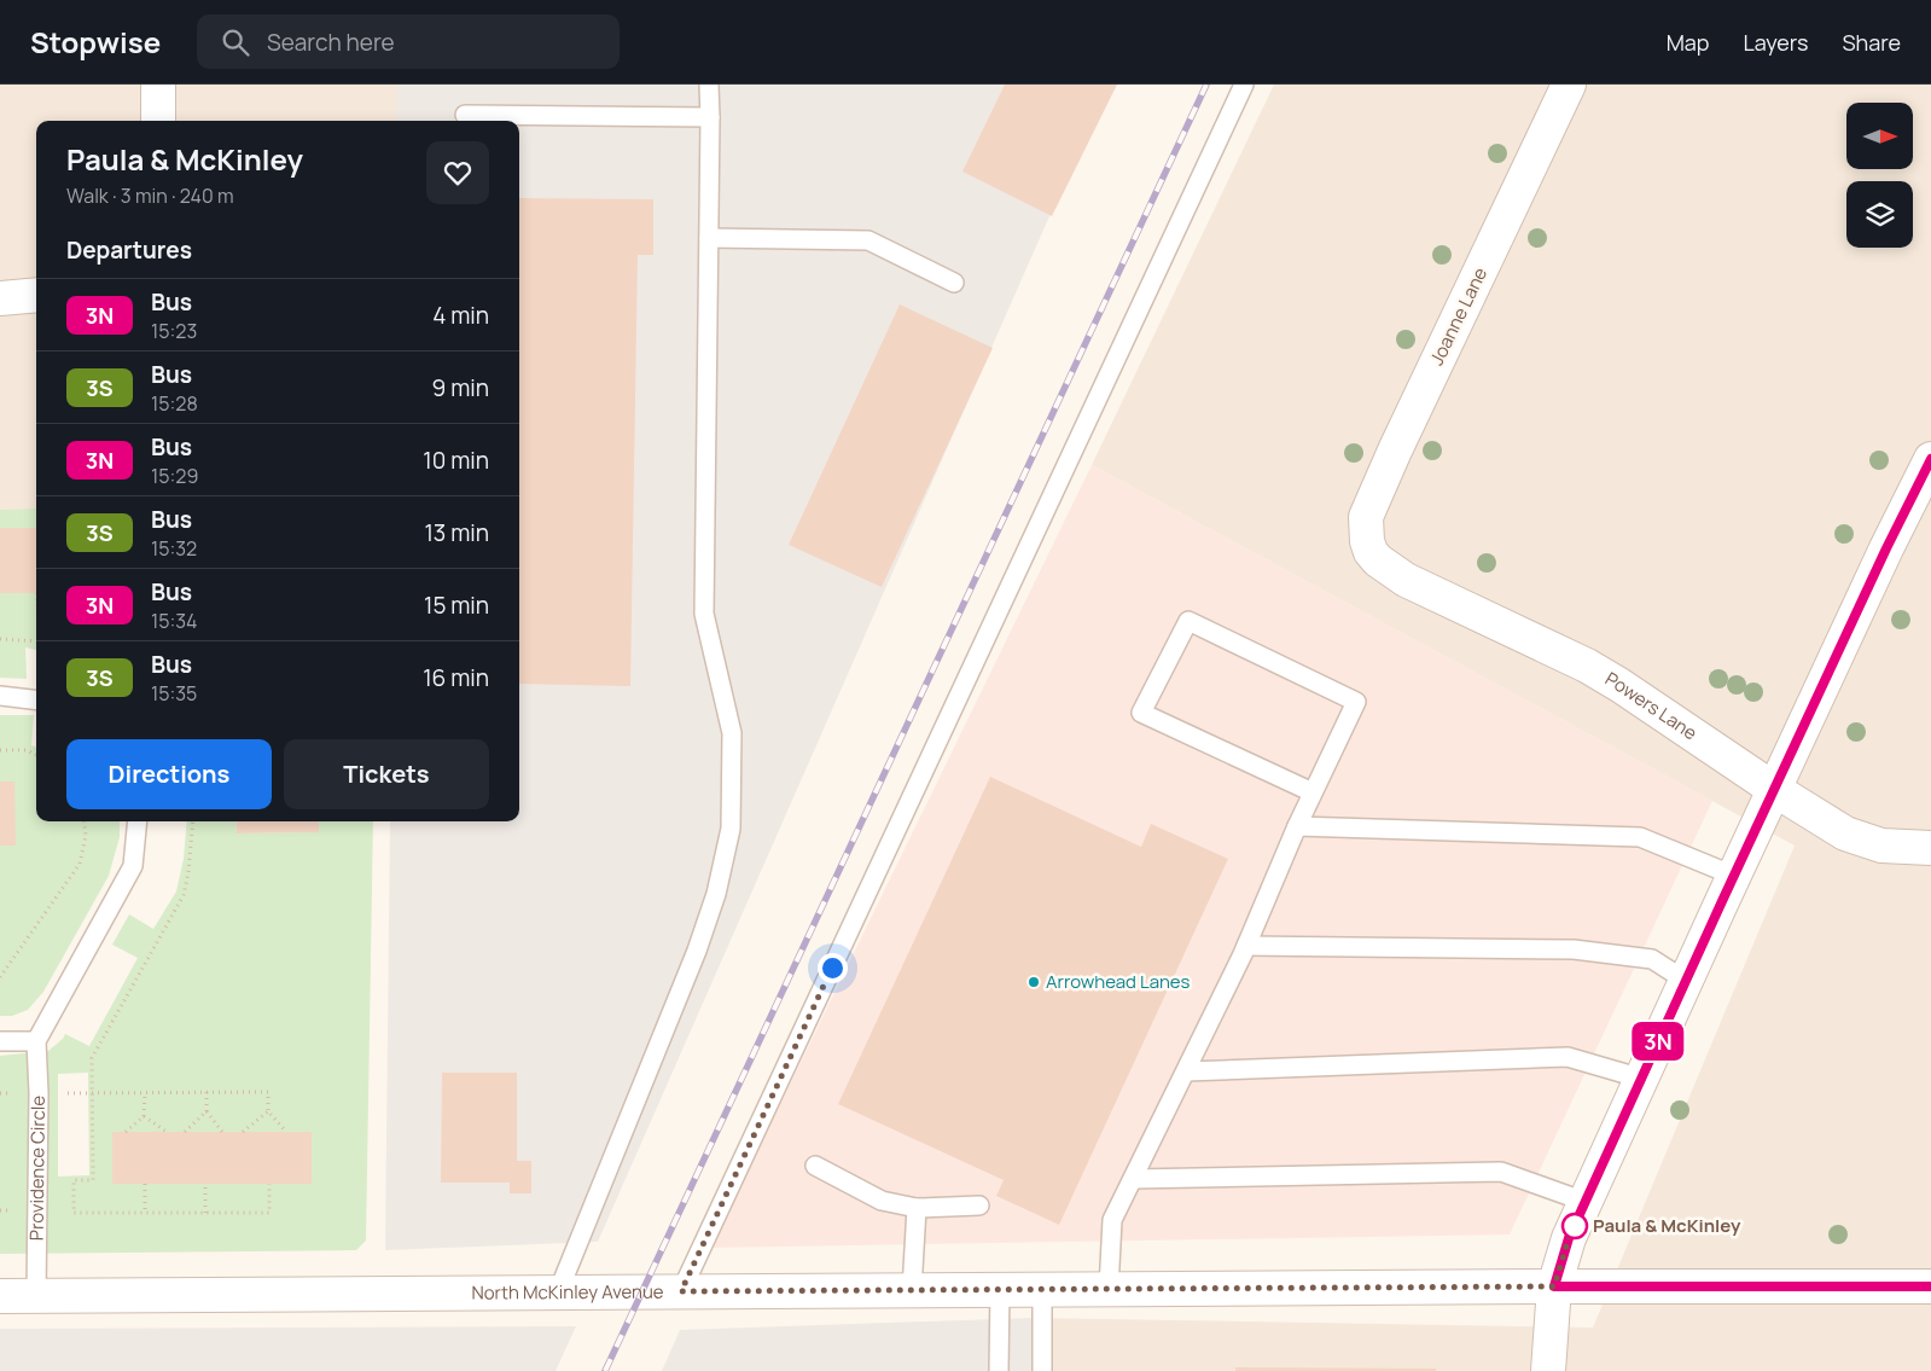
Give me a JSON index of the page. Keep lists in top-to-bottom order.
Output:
{
  "streets": {
    "street": ["Joanne Lane", "Powers Lane", "North McKinley Avenue"],
    "lane": ["Providence Circle"]
  },
  "crossings": [
    ["Joanne Lane", "Powers Lane"],
    ["Providence Circle", "North McKinley Avenue"]
  ],
  "places": ["Arrowhead Lanes", "Paula & McKinley"],
  "lines": ["bus line 3N"],
  "north": "right",
  "page": {
    "header": "Stopwise",
    "search": "Search here",
    "nav": ["Map", "Layers", "Share"],
    "on_map": "3N",
    "heading": [
      ["Paula & McKinley", "Walk · 3 min · 240 m"],
      "Departures"
    ],
    "list": [
      {
        "mark": "3N",
        "name": "Bus",
        "note": "15:23",
        "value": "4 min"
      },
      {
        "mark": "3S",
        "name": "Bus",
        "note": "15:28",
        "value": "9 min"
      },
      {
        "mark": "3N",
        "name": "Bus",
        "note": "15:29",
        "value": "10 min"
      },
      {
        "mark": "3S",
        "name": "Bus",
        "note": "15:32",
        "value": "13 min"
      },
      {
        "mark": "3N",
        "name": "Bus",
        "note": "15:34",
        "value": "15 min"
      },
      {
        "mark": "3S",
        "name": "Bus",
        "note": "15:35",
        "value": "16 min"
      }
    ],
    "buttons": ["Directions", "Tickets"]
  }
}
